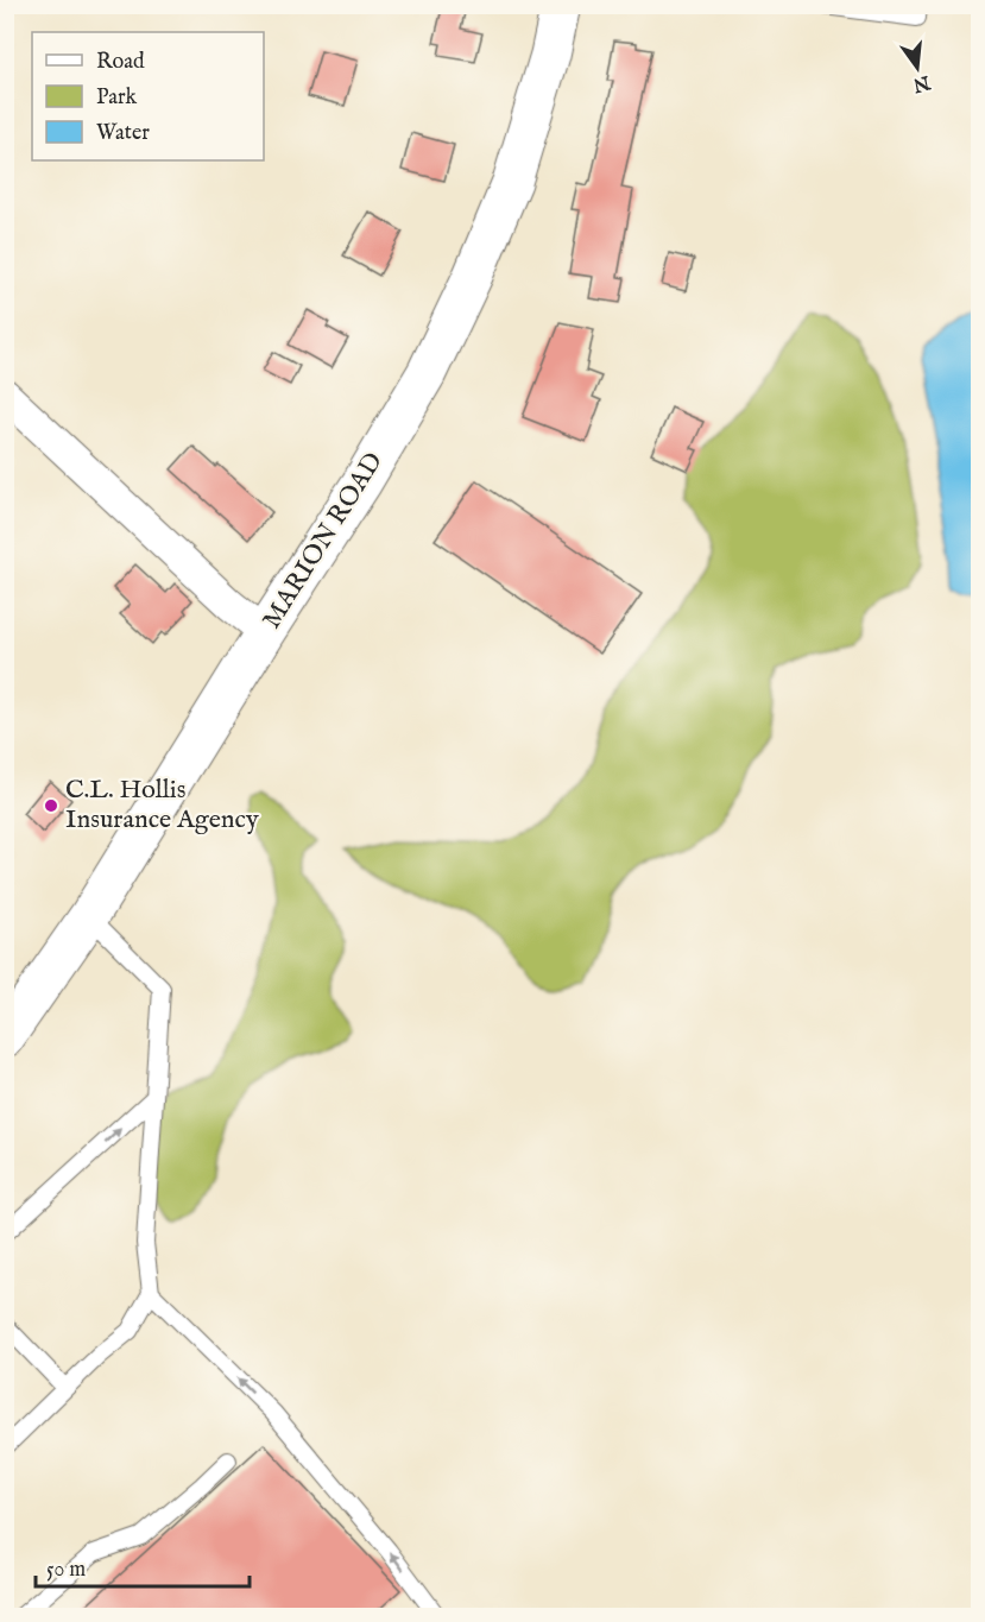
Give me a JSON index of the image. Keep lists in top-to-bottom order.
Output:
{
  "streets": {
    "main road": ["MARION ROAD"]
  },
  "places": ["C.L. Hollis Insurance Agency"],
  "legend": ["Road", "Park", "Water"],
  "scale_bar": "50 m",
  "north": "bottom"
}
